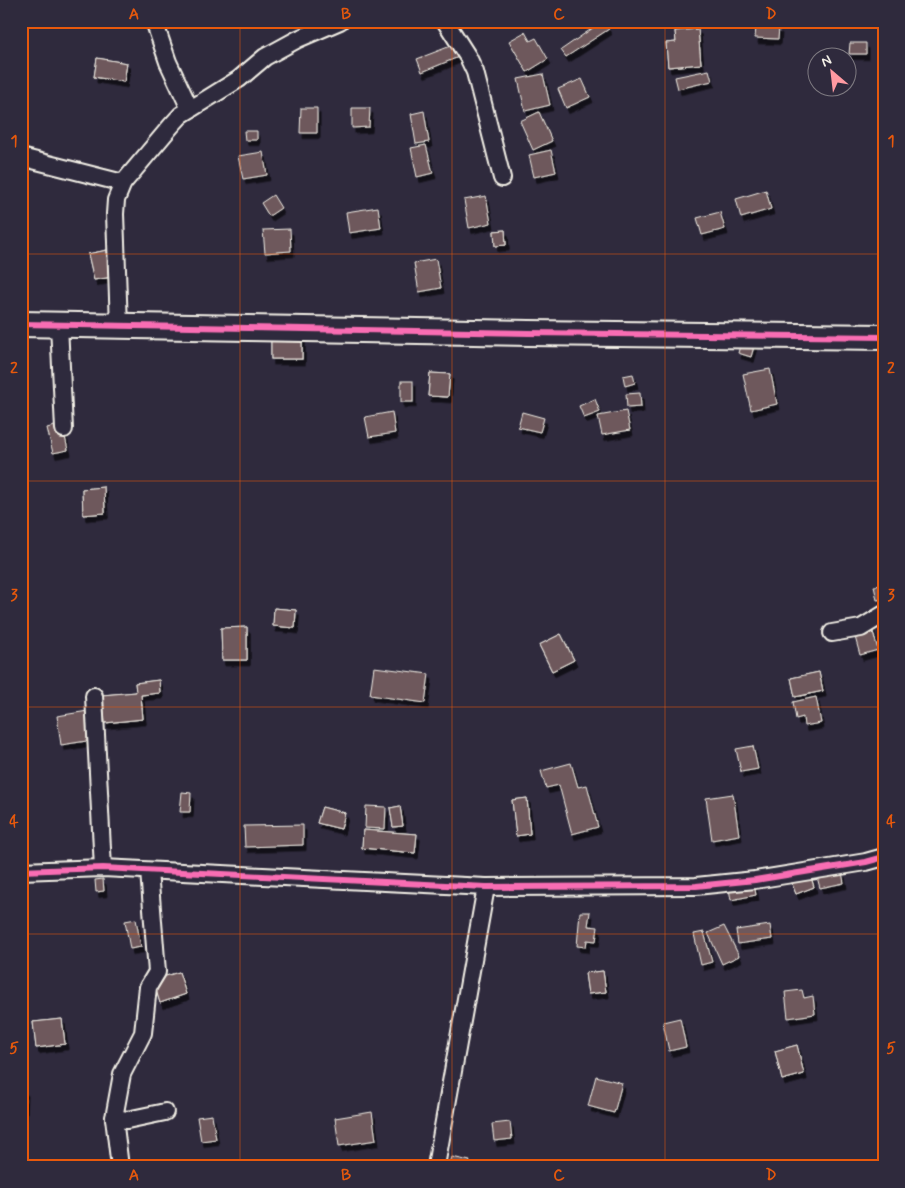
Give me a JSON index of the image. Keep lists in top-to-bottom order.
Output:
{
  "north": "top left",
  "grid": {
    "columns": [
      "A",
      "B",
      "C",
      "D"
    ],
    "rows": [
      "1",
      "2",
      "3",
      "4",
      "5"
    ]
  }
}
